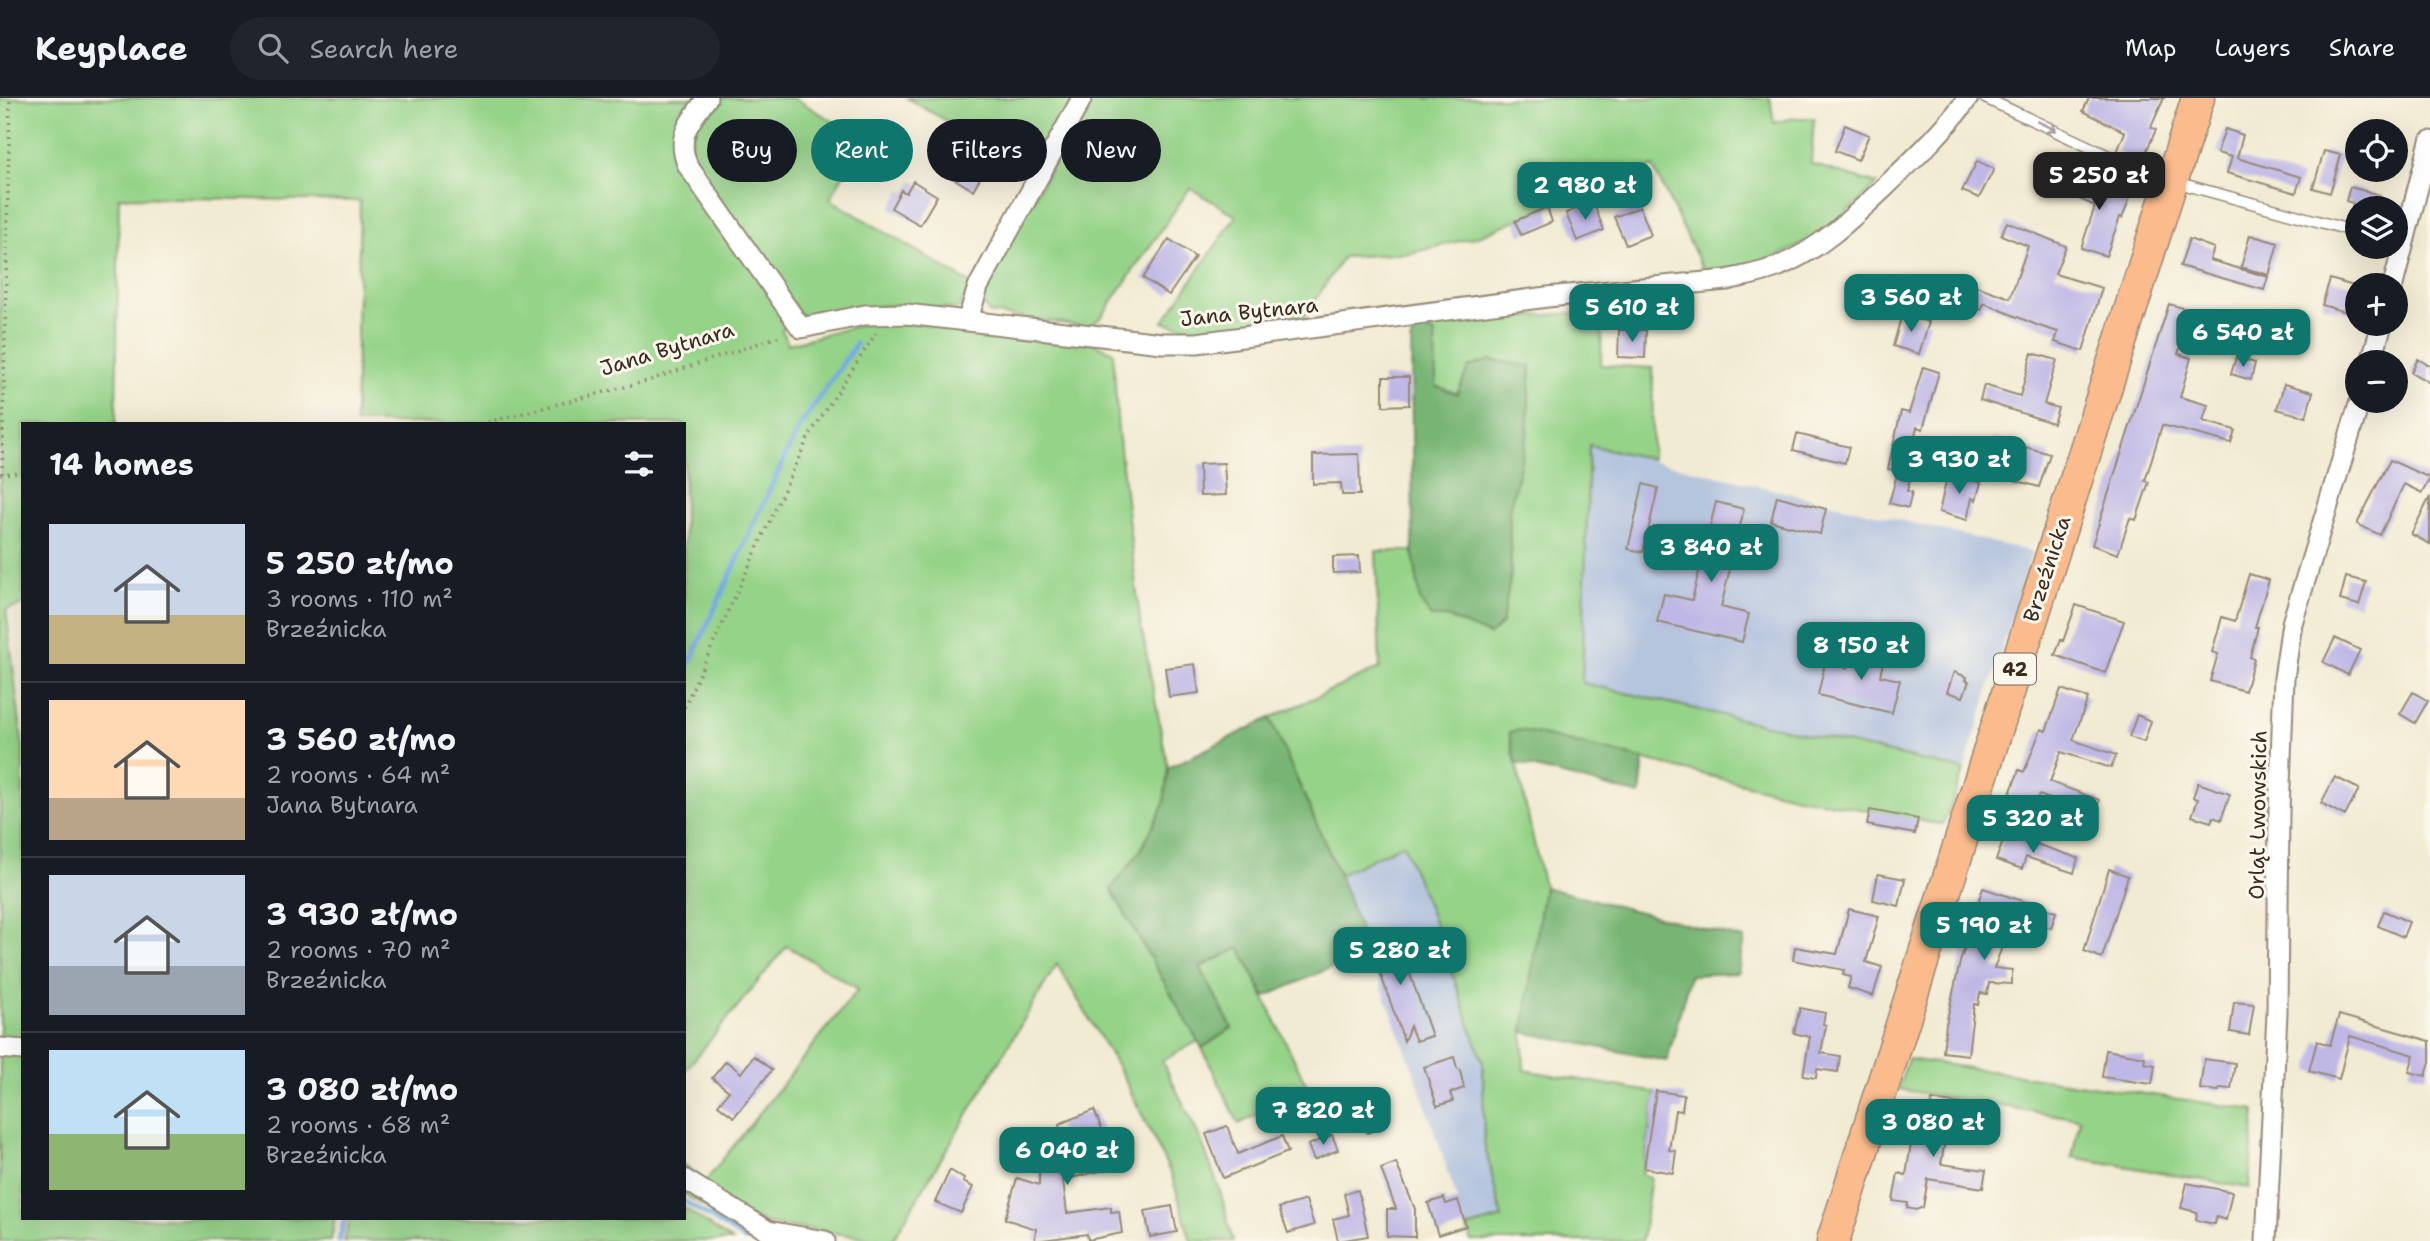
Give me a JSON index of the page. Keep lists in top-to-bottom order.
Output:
{
  "streets": {
    "main road": ["Brzeźnicka", "42"],
    "street": ["Jana Bytnara", "Orląt Lwowskich"]
  },
  "page": {
    "header": "Keyplace",
    "search": "Search here",
    "nav": ["Map", "Layers", "Share"],
    "map_buttons": ["+", "−"],
    "chip": [
      "Buy",
      "Rent",
      "Filters",
      "New"
    ],
    "price": [
      "5 250 zł",
      "2 980 zł",
      "3 560 zł",
      "5 610 zł",
      "6 540 zł",
      "3 930 zł",
      "3 840 zł",
      "8 150 zł",
      "5 320 zł",
      "5 190 zł",
      "5 280 zł",
      "7 820 zł",
      "3 080 zł",
      "6 040 zł"
    ],
    "heading": "14 homes",
    "list": [
      {
        "name": "5 250 zł/mo",
        "note": "3 rooms · 110 m² · Brzeźnicka"
      },
      {
        "name": "3 560 zł/mo",
        "note": "2 rooms · 64 m² · Jana Bytnara"
      },
      {
        "name": "3 930 zł/mo",
        "note": "2 rooms · 70 m² · Brzeźnicka"
      },
      {
        "name": "3 080 zł/mo",
        "note": "2 rooms · 68 m² · Brzeźnicka"
      }
    ]
  }
}
